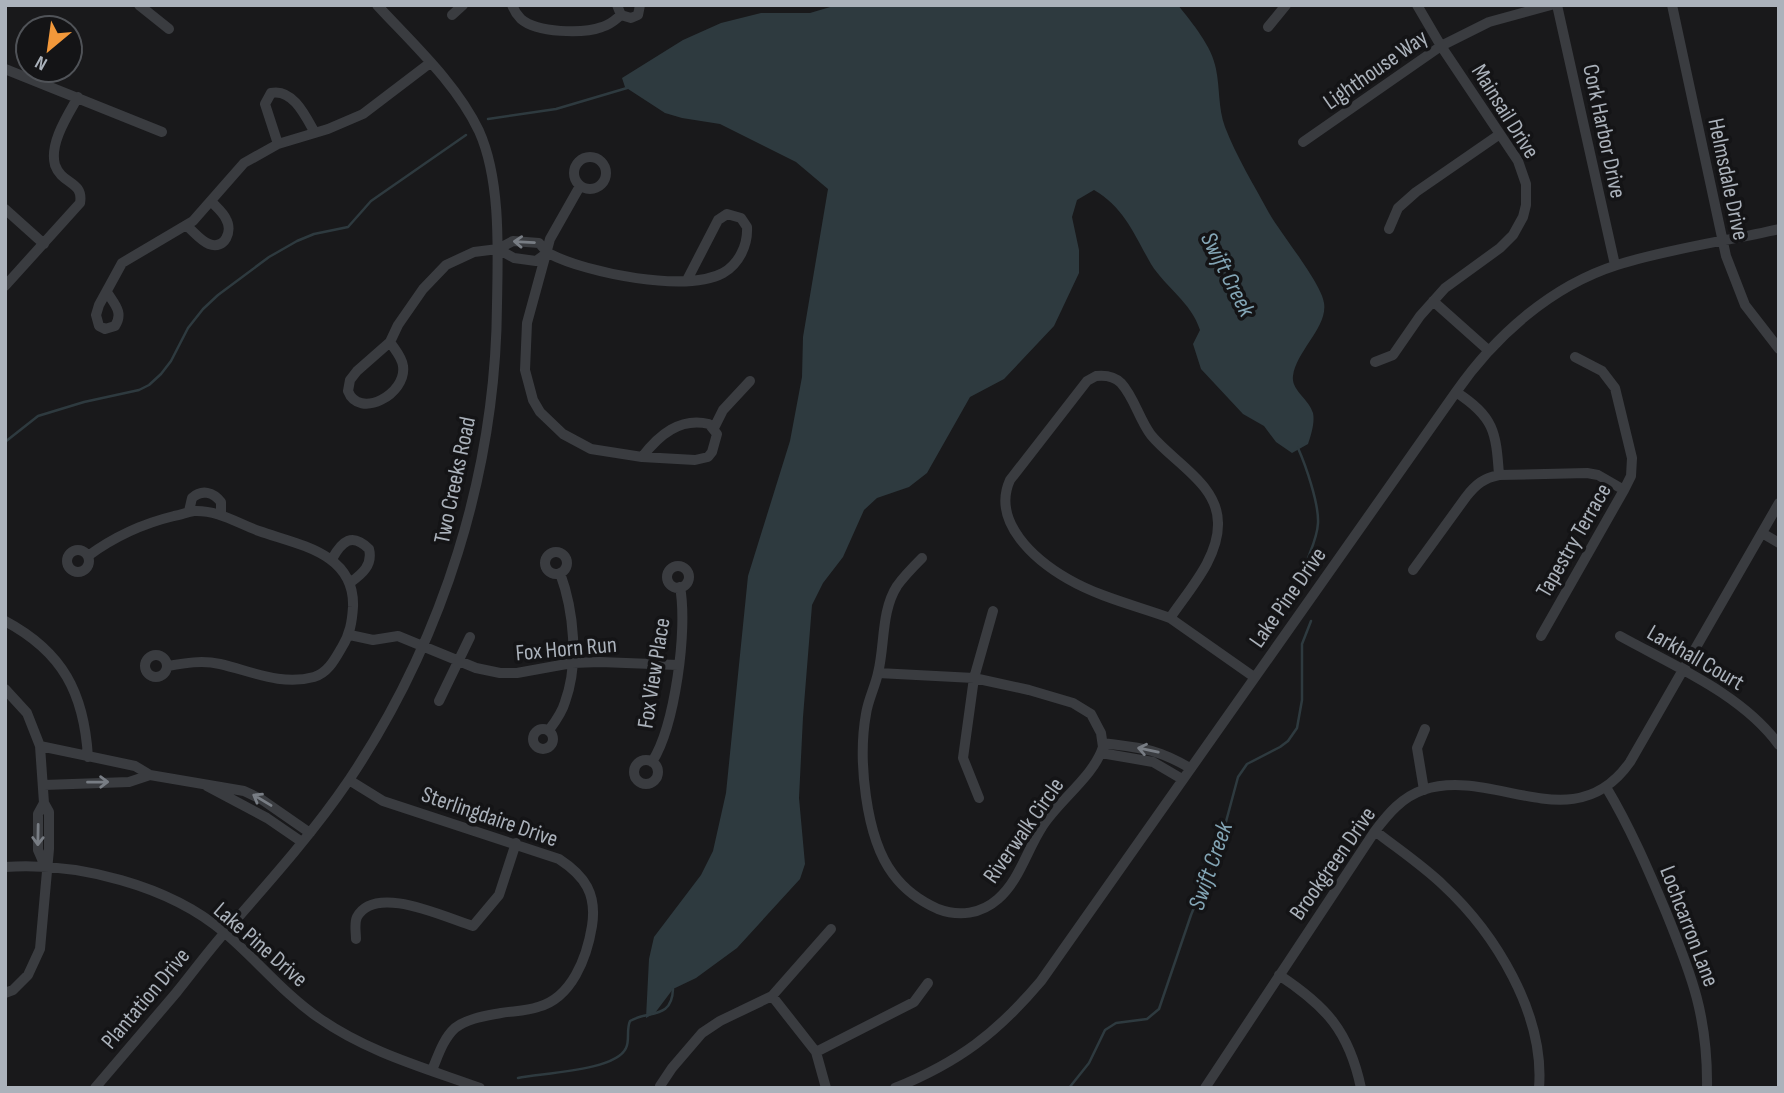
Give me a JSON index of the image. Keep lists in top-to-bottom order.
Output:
{
  "streets": {
    "street": [
      "Lighthouse Way",
      "Mainsail Drive",
      "Cork Harbor Drive",
      "Helmsdale Drive",
      "Two Creeks Road",
      "Tapestry Terrace",
      "Lake Pine Drive",
      "Fox Horn Run",
      "Larkhall Court",
      "Fox View Place",
      "Sterlingdaire Drive",
      "Riverwalk Circle",
      "Brookgreen Drive",
      "Lochcarron Lane",
      "Plantation Drive"
    ]
  },
  "crossings": [
    ["Lighthouse Way", "Mainsail Drive"],
    ["Cork Harbor Drive", "Lake Pine Drive"],
    ["Helmsdale Drive", "Lake Pine Drive"],
    ["Two Creeks Road", "Lake Pine Drive"],
    ["Two Creeks Road", "Fox Horn Run"],
    ["Two Creeks Road", "Sterlingdaire Drive"],
    ["Two Creeks Road", "Plantation Drive"],
    ["Lake Pine Drive", "Sterlingdaire Drive"],
    ["Lake Pine Drive", "Plantation Drive"],
    ["Fox Horn Run", "Fox View Place"],
    ["Larkhall Court", "Brookgreen Drive"],
    ["Brookgreen Drive", "Lochcarron Lane"]
  ],
  "water": ["Swift Creek"],
  "north": "bottom left"
}
